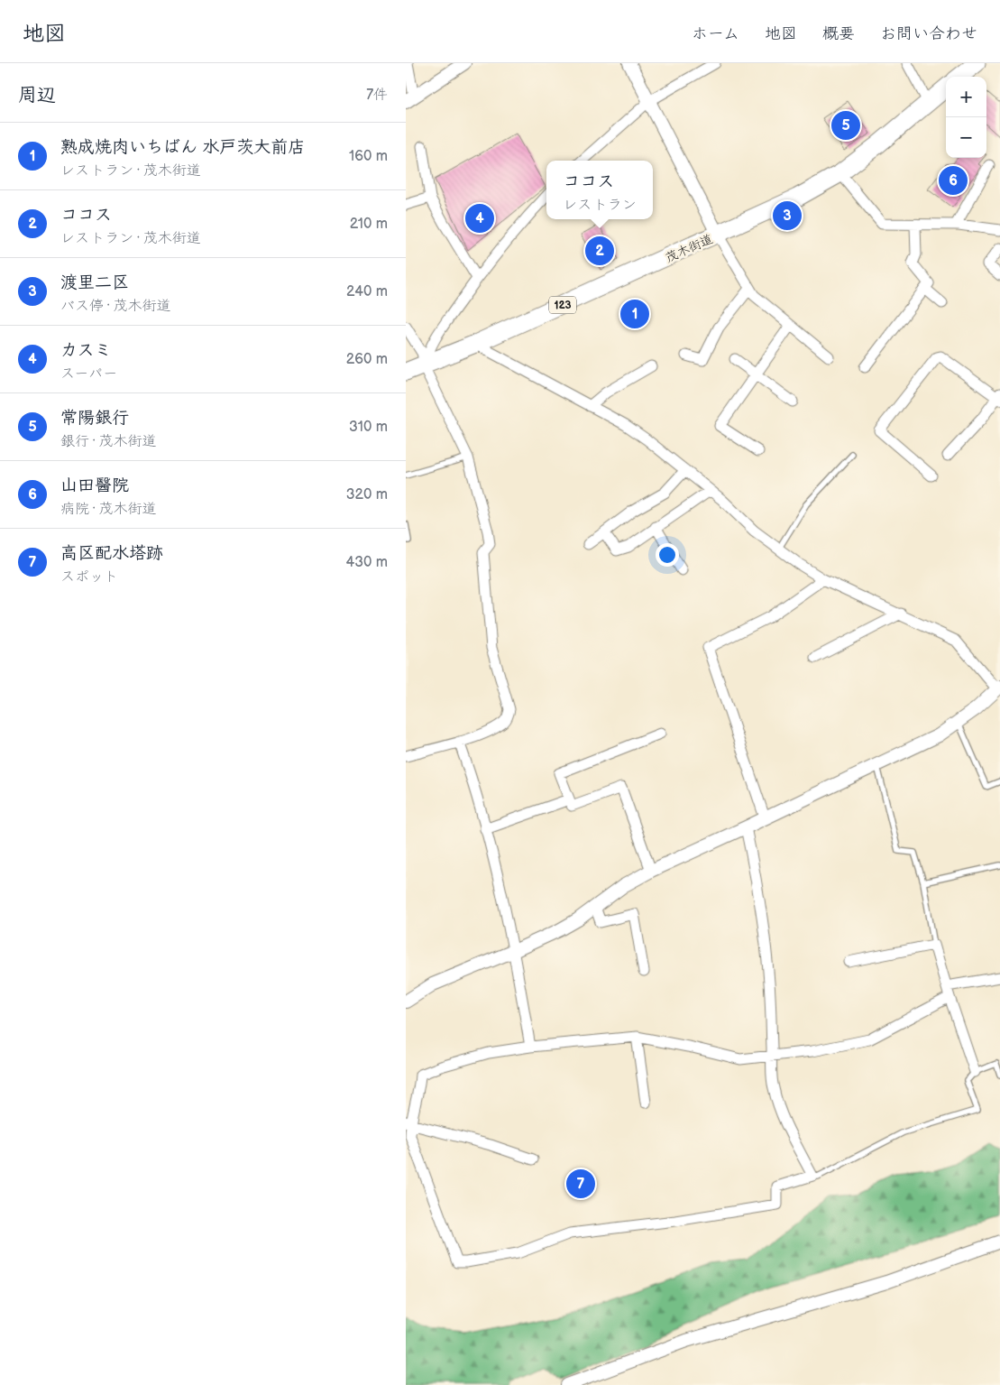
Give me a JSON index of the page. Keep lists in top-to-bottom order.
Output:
{
  "streets": {
    "highway": ["茂木街道", "123"]
  },
  "page": {
    "header": "地図",
    "nav": [
      "ホーム",
      "地図",
      "概要",
      "お問い合わせ"
    ],
    "heading": ["周辺", "7件"],
    "map_buttons": ["+", "−"],
    "pins": [
      "5",
      "6",
      "3",
      "4",
      "2",
      "1",
      "7"
    ],
    "list": [
      {
        "mark": "1",
        "name": "熟成焼肉いちばん 水戸茨大前店",
        "note": "レストラン · 茂木街道",
        "value": "160 m"
      },
      {
        "mark": "2",
        "name": "ココス",
        "note": "レストラン · 茂木街道",
        "value": "210 m"
      },
      {
        "mark": "3",
        "name": "渡里二区",
        "note": "バス停 · 茂木街道",
        "value": "240 m"
      },
      {
        "mark": "4",
        "name": "カスミ",
        "note": "スーパー",
        "value": "260 m"
      },
      {
        "mark": "5",
        "name": "常陽銀行",
        "note": "銀行 · 茂木街道",
        "value": "310 m"
      },
      {
        "mark": "6",
        "name": "山田醫院",
        "note": "病院 · 茂木街道",
        "value": "320 m"
      },
      {
        "mark": "7",
        "name": "高区配水塔跡",
        "note": "スポット",
        "value": "430 m"
      }
    ],
    "popup": ["ココス", "レストラン"]
  }
}
